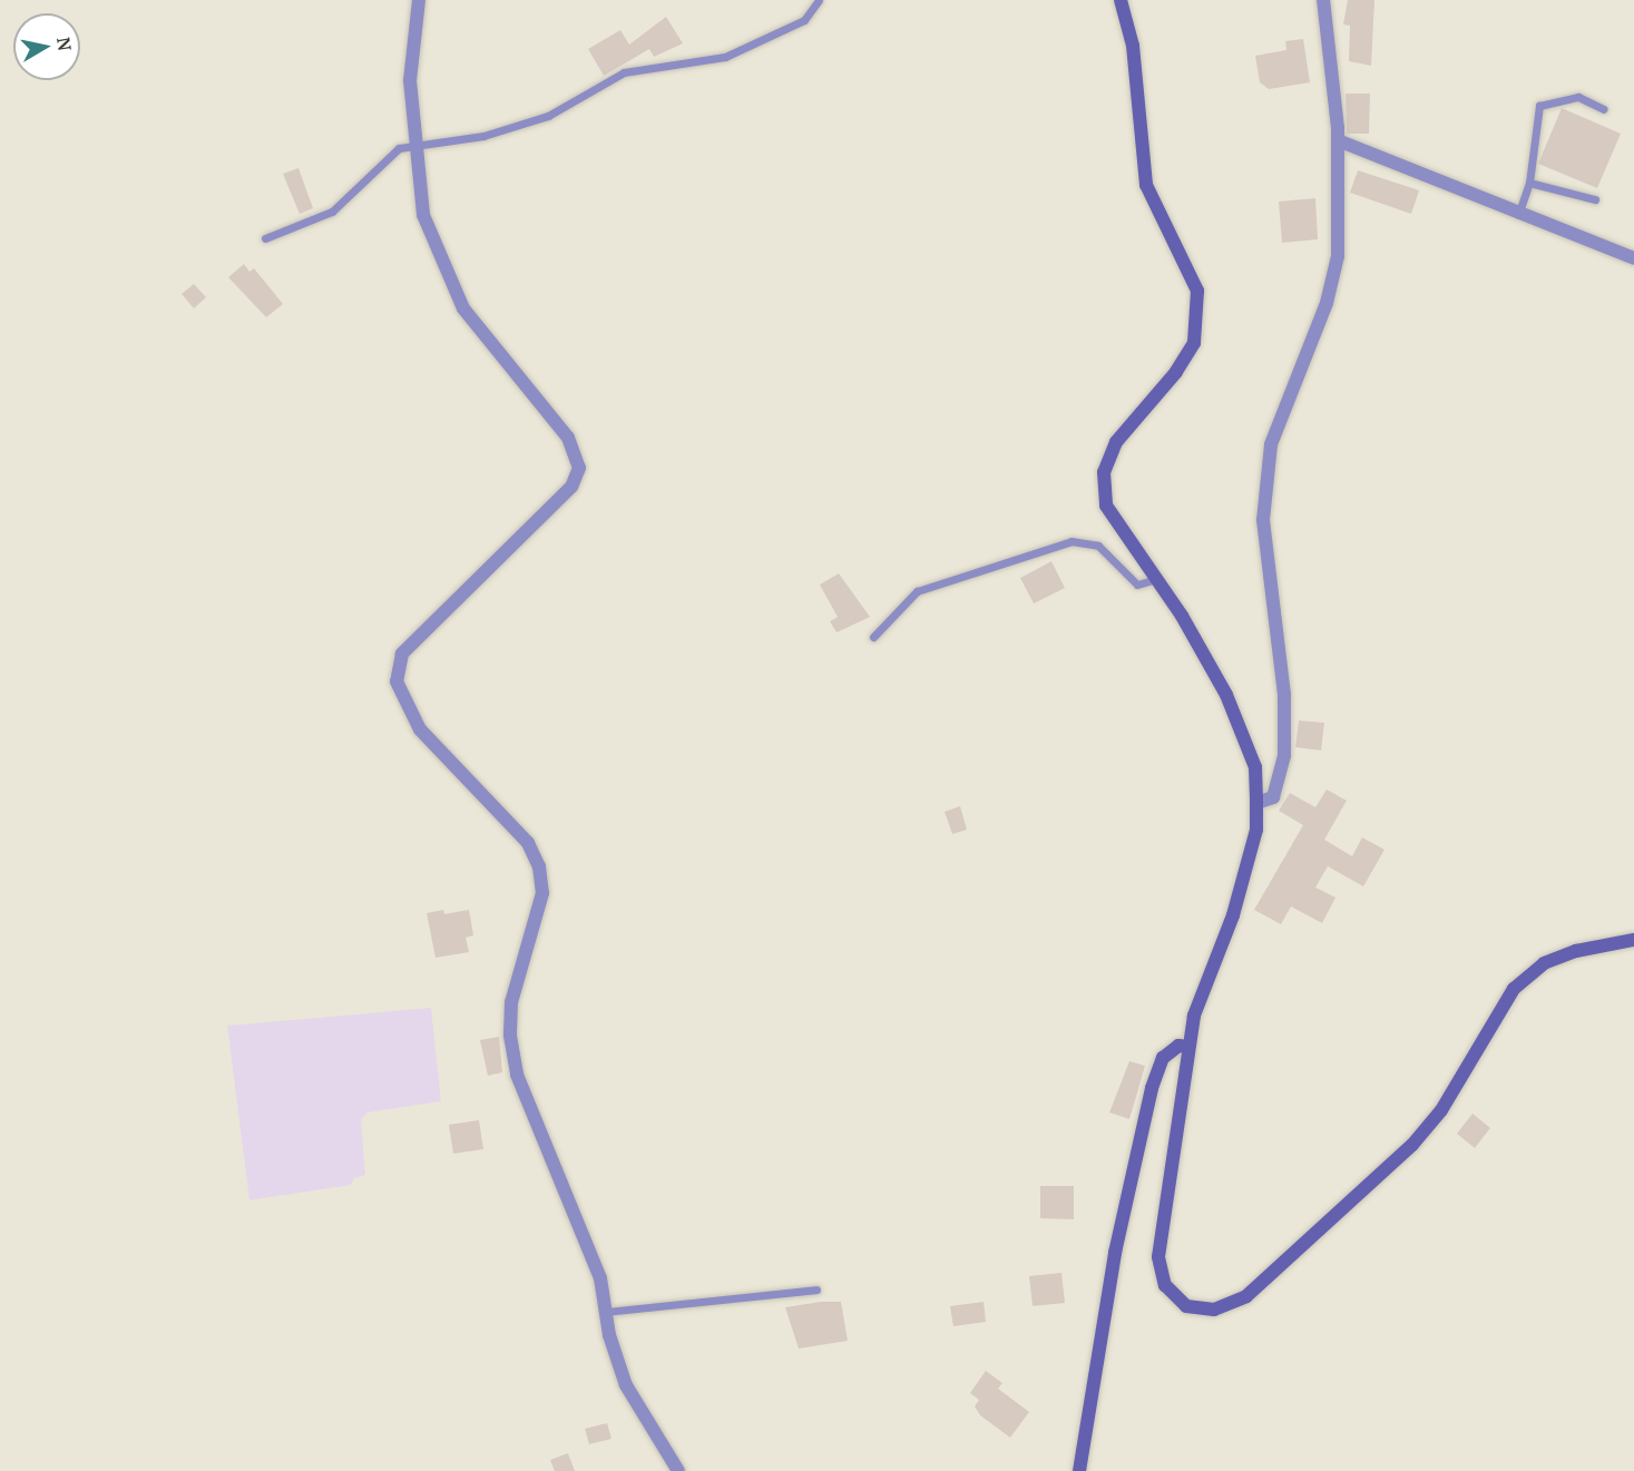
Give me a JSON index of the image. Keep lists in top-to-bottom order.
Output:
{
  "north": "right"
}
